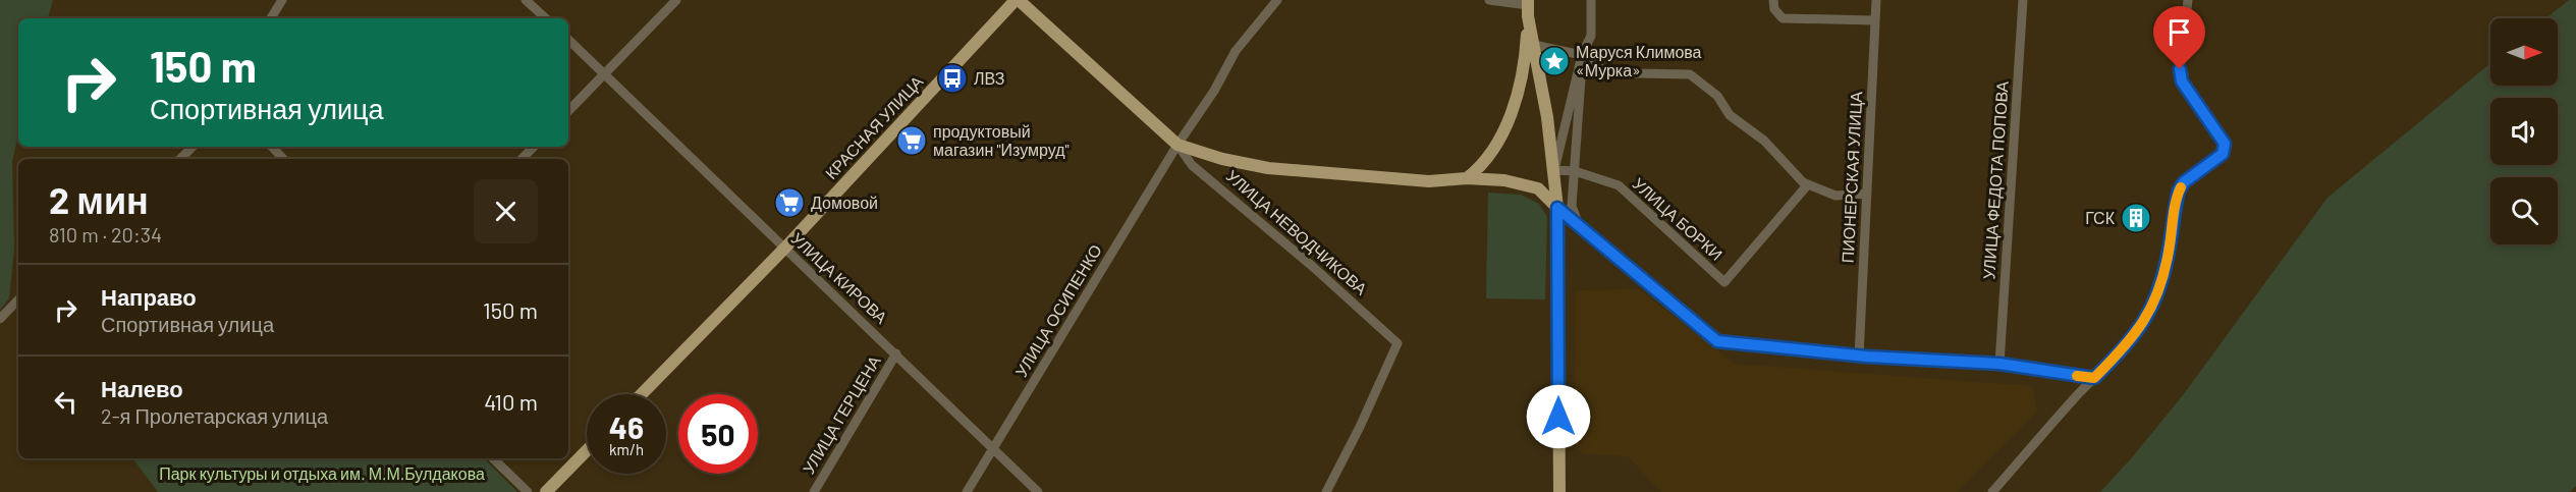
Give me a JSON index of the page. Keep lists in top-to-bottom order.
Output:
{
  "streets": {
    "main road": ["КРАСНАЯ УЛИЦА", "УЛИЦА НЕВОДЧИКОВА"],
    "street": [
      "ПИОНЕРСКАЯ УЛИЦА",
      "УЛИЦА ФЕДОТА ПОПОВА",
      "УЛИЦА БОРКИ",
      "УЛИЦА КИРОВА",
      "УЛИЦА ОСИПЕНКО",
      "УЛИЦА ГЕРЦЕНА"
    ]
  },
  "crossings": [
    ["КРАСНАЯ УЛИЦА", "УЛИЦА НЕВОДЧИКОВА"],
    ["КРАСНАЯ УЛИЦА", "УЛИЦА КИРОВА"],
    ["УЛИЦА НЕВОДЧИКОВА", "УЛИЦА ОСИПЕНКО"],
    ["УЛИЦА КИРОВА", "УЛИЦА ОСИПЕНКО"],
    ["УЛИЦА КИРОВА", "УЛИЦА ГЕРЦЕНА"]
  ],
  "parks": ["Парк культуры и отдыха им. М.М.Булдакова"],
  "places": {
    "place": ["Маруся Климова «Мурка»"],
    "bus stop": ["ЛВЗ"],
    "supermarket": ["продуктовый магазин \"Изумруд\"", "Домовой"],
    "building": ["ГСК"]
  },
  "north": "right",
  "page": {
    "turn": ["150 m", "Спортивная улица"],
    "heading": ["2 мин", "810 m · 20:34"],
    "list": [
      {
        "name": "Направо",
        "note": "Спортивная улица",
        "value": "150 m"
      },
      {
        "name": "Налево",
        "note": "2-я Пролетарская улица",
        "value": "410 m"
      }
    ],
    "speed": "46 km/h",
    "limit": "50"
  }
}
